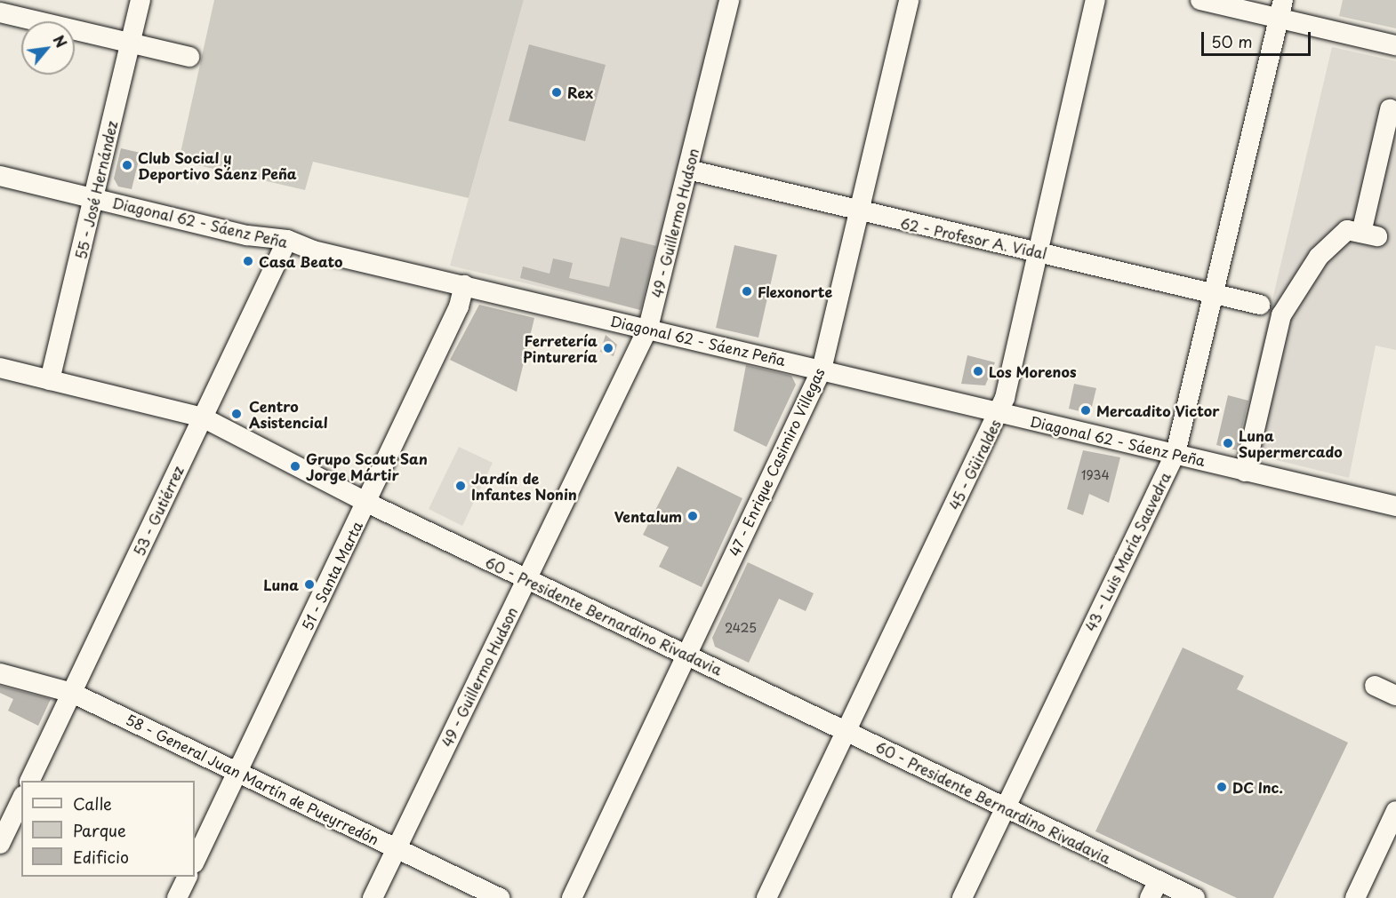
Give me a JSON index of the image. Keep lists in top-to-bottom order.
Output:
{
  "streets": {
    "street": [
      "55 - José Hernández",
      "Diagonal 62 - Sáenz Peña",
      "49 - Guillermo Hudson",
      "62 - Profesor A. Vidal",
      "47 - Enrique Casimiro Villegas",
      "45 - Güiraldes",
      "53 - Gutiérrez",
      "43 - Luis María Saavedra",
      "51 - Santa Marta",
      "60 - Presidente Bernardino Rivadavia",
      "58 - General Juan Martín de Pueyrredón"
    ]
  },
  "crossings": [
    ["55 - José Hernández", "Diagonal 62 - Sáenz Peña"],
    ["55 - José Hernández", "60 - Presidente Bernardino Rivadavia"],
    ["Diagonal 62 - Sáenz Peña", "49 - Guillermo Hudson"],
    ["Diagonal 62 - Sáenz Peña", "47 - Enrique Casimiro Villegas"],
    ["Diagonal 62 - Sáenz Peña", "45 - Güiraldes"],
    ["Diagonal 62 - Sáenz Peña", "53 - Gutiérrez"],
    ["Diagonal 62 - Sáenz Peña", "43 - Luis María Saavedra"],
    ["Diagonal 62 - Sáenz Peña", "51 - Santa Marta"],
    ["49 - Guillermo Hudson", "62 - Profesor A. Vidal"],
    ["49 - Guillermo Hudson", "60 - Presidente Bernardino Rivadavia"],
    ["49 - Guillermo Hudson", "58 - General Juan Martín de Pueyrredón"],
    ["62 - Profesor A. Vidal", "47 - Enrique Casimiro Villegas"],
    ["62 - Profesor A. Vidal", "45 - Güiraldes"],
    ["62 - Profesor A. Vidal", "43 - Luis María Saavedra"],
    ["47 - Enrique Casimiro Villegas", "60 - Presidente Bernardino Rivadavia"],
    ["45 - Güiraldes", "60 - Presidente Bernardino Rivadavia"],
    ["53 - Gutiérrez", "60 - Presidente Bernardino Rivadavia"],
    ["53 - Gutiérrez", "58 - General Juan Martín de Pueyrredón"],
    ["43 - Luis María Saavedra", "60 - Presidente Bernardino Rivadavia"],
    ["51 - Santa Marta", "60 - Presidente Bernardino Rivadavia"],
    ["51 - Santa Marta", "58 - General Juan Martín de Pueyrredón"]
  ],
  "places": [
    "Rex",
    "Club Social y Deportivo Sáenz Peña",
    "Casa Beato",
    "Flexonorte",
    "Ferretería Pinturería",
    "Los Morenos",
    "Mercadito Victor",
    "Centro Asistencial",
    "Luna Supermercado",
    "Grupo Scout San Jorge Mártir",
    "Jardín de Infantes Nonin",
    "Ventalum",
    "Luna",
    "DC Inc."
  ],
  "house_numbers": ["1934", "2425"],
  "legend": ["Calle", "Parque", "Edificio"],
  "scale_bar": "50 m",
  "north": "top right"
}
